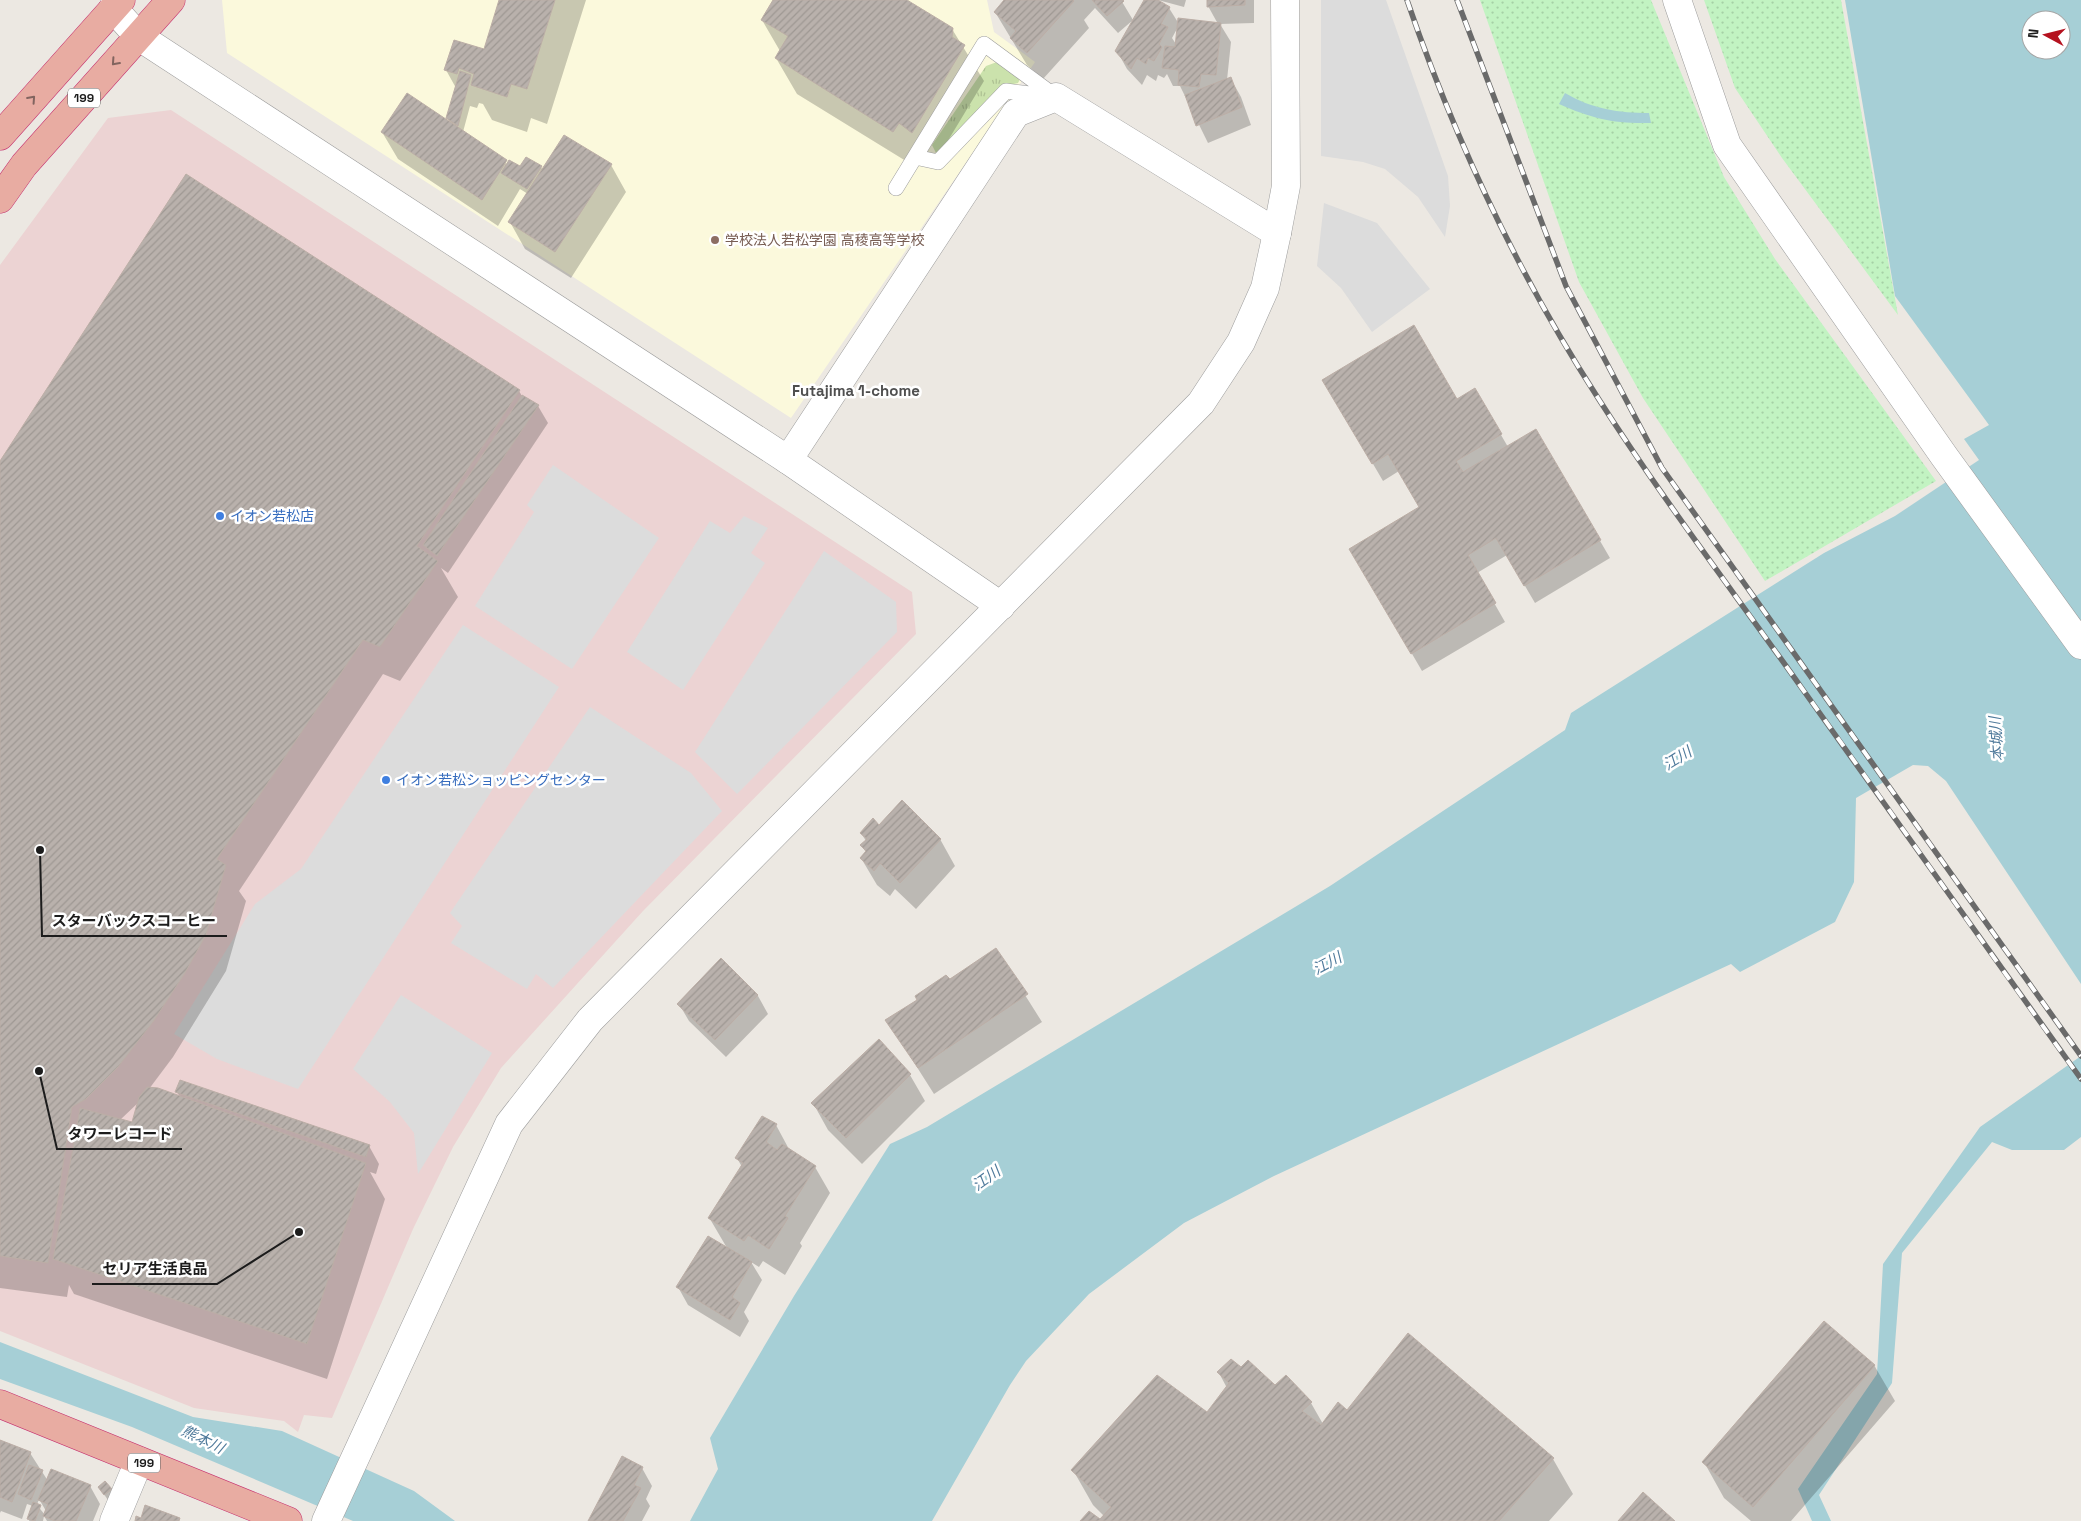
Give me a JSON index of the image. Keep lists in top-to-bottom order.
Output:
{
  "streets": {
    "highway": ["199"]
  },
  "districts": ["Futajima 1-chome"],
  "water": ["本城川", "江川", "熊本川"],
  "places": [
    "学校法人若松学園 高稜高等学校",
    "イオン若松店",
    "イオン若松ショッピングセンター",
    "スターバックスコーヒー",
    "タワーレコード",
    "セリア生活良品"
  ],
  "north": "left"
}
